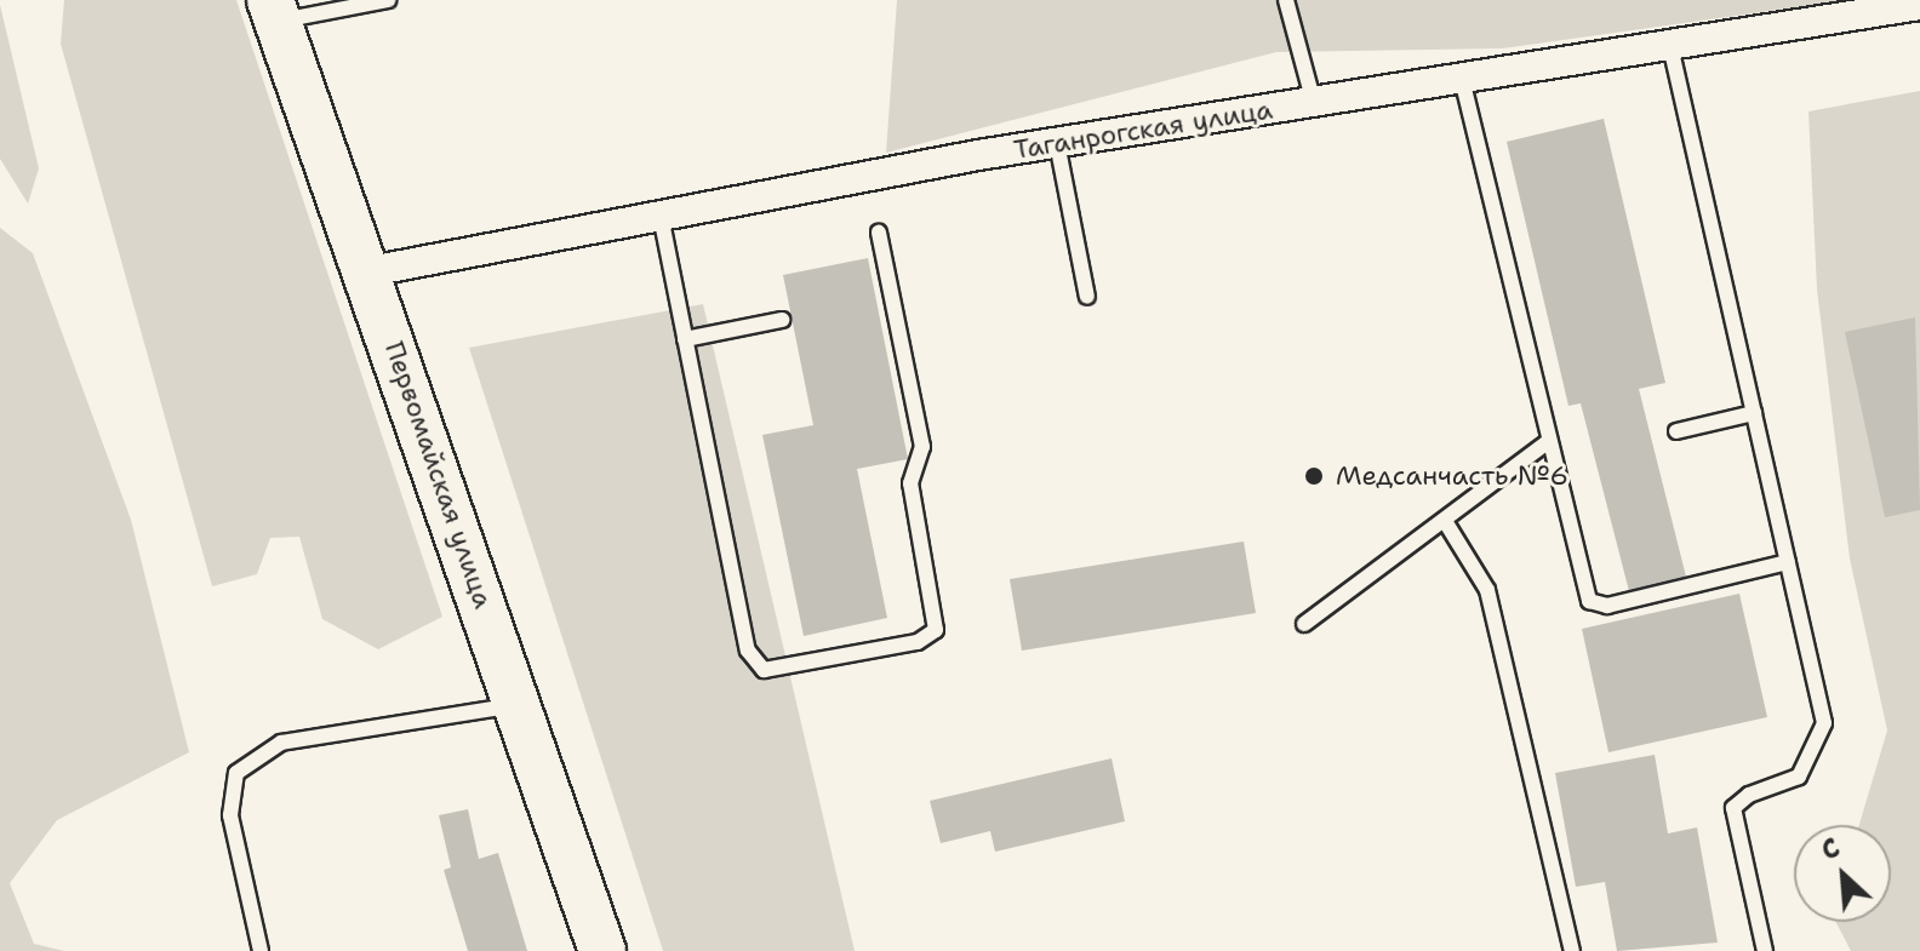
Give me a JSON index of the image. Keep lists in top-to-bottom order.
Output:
{
  "streets": {
    "main road": ["Первомайская улица"],
    "street": ["Таганрогская улица"]
  },
  "crossings": [
    ["Таганрогская улица", "Первомайская улица"]
  ],
  "places": ["Медсанчасть №6"],
  "north": "top left"
}
